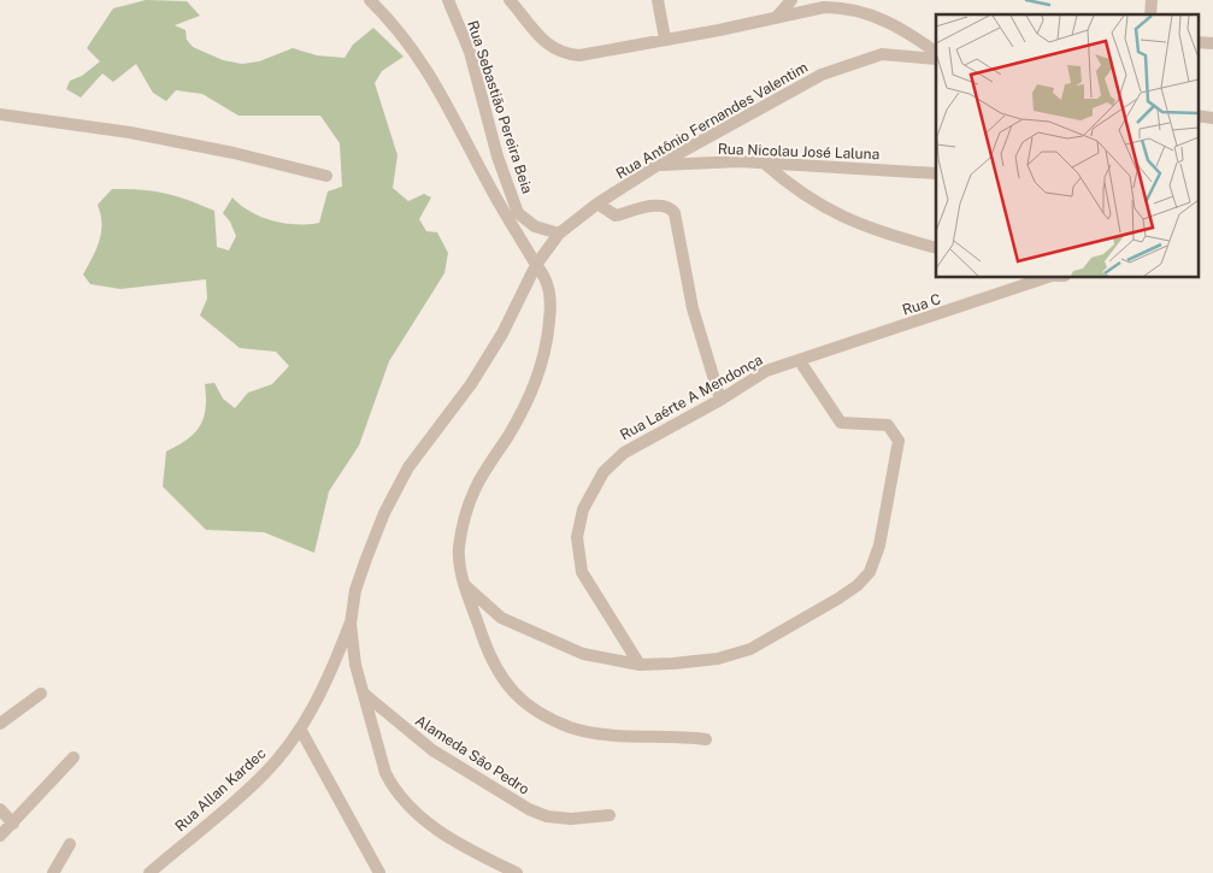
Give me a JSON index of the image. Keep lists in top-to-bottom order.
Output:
{
  "streets": {
    "street": [
      "Rua Sebastião Pereira Beia",
      "Rua Antônio Fernandes Valentim",
      "Rua Nicolau José Laluna",
      "Rua C",
      "Rua Laérte A Mendonça",
      "Alameda São Pedro",
      "Rua Allan Kardec"
    ]
  },
  "crossings": [
    ["Rua Sebastião Pereira Beia", "Rua Antônio Fernandes Valentim"],
    ["Rua Antônio Fernandes Valentim", "Rua Nicolau José Laluna"],
    ["Rua Antônio Fernandes Valentim", "Alameda São Pedro"],
    ["Rua Antônio Fernandes Valentim", "Rua Allan Kardec"],
    ["Rua C", "Rua Laérte A Mendonça"]
  ]
}
